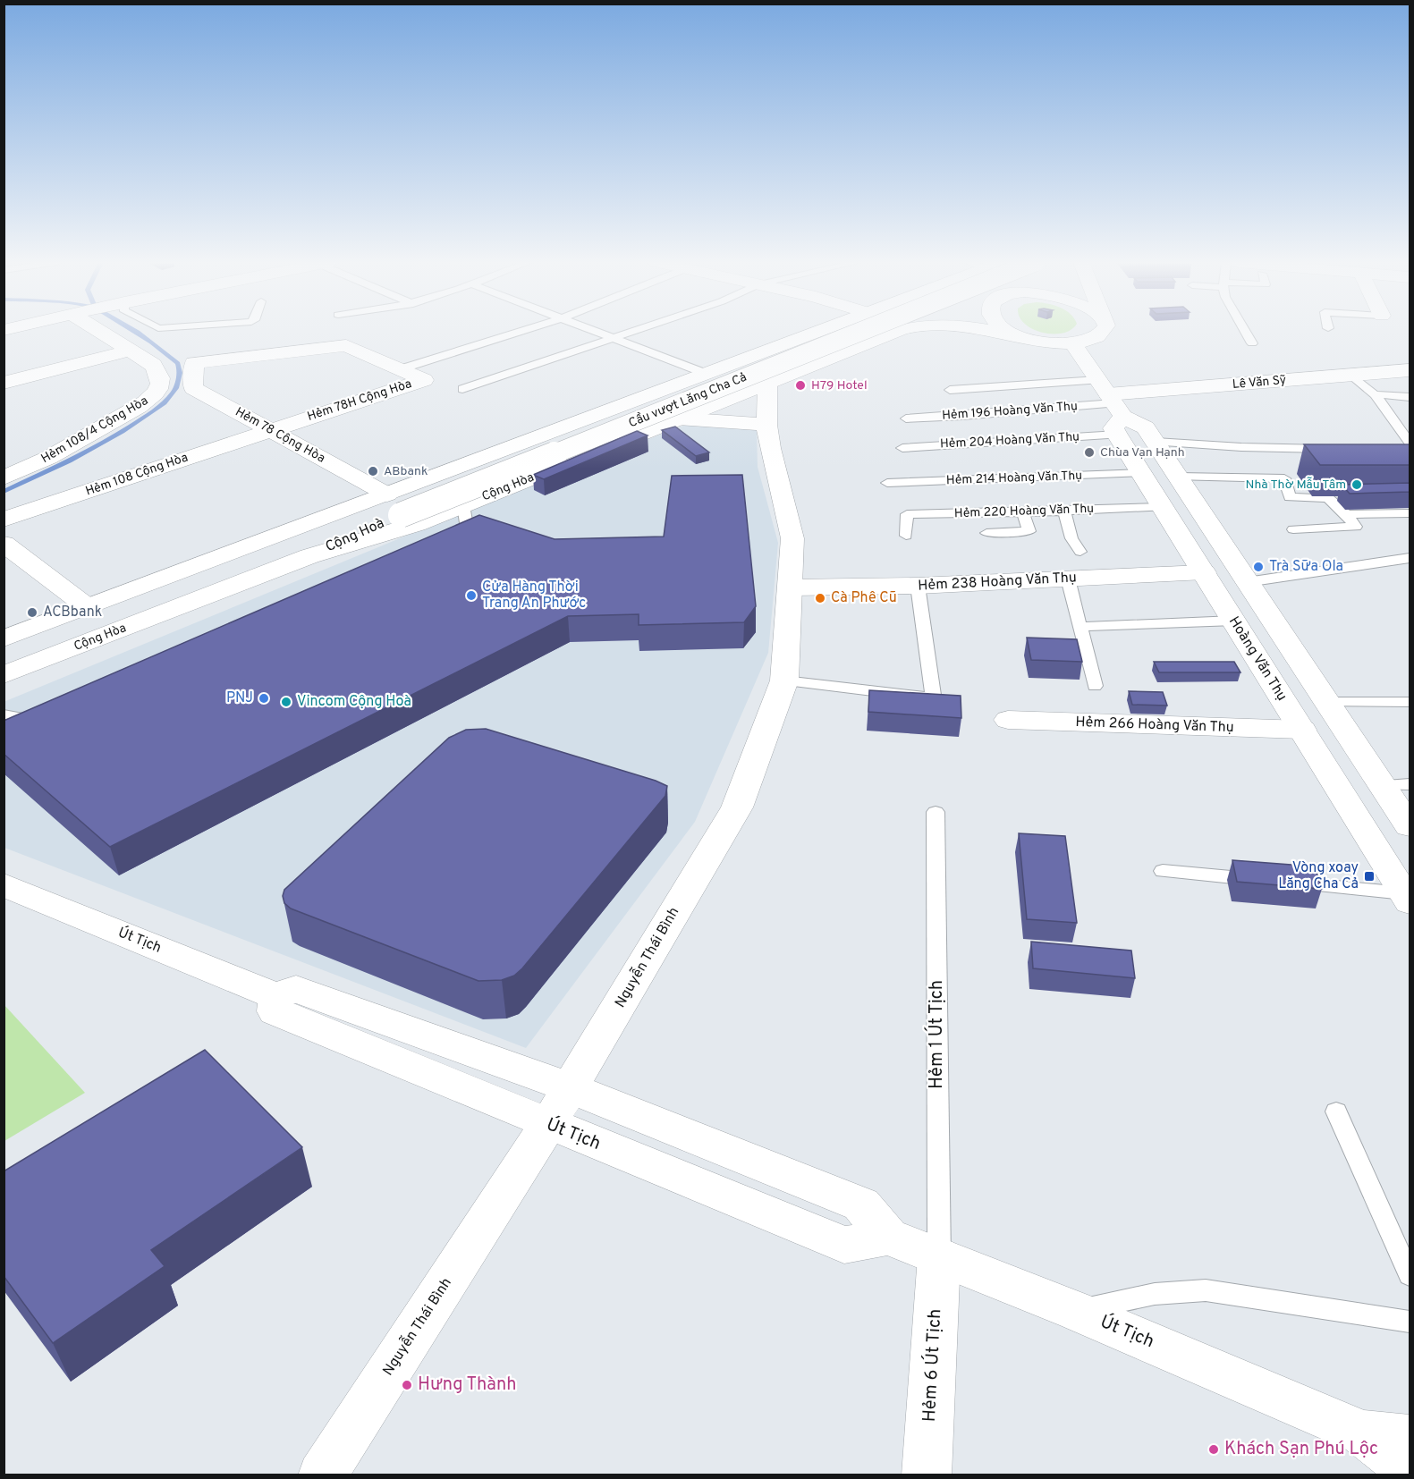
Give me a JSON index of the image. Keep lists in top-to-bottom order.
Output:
{
  "streets": {
    "main road": [
      "Lê Văn Sỹ",
      "Hẻm 78H Cộng Hòa",
      "Cầu vượt Lăng Cha Cả",
      "Hẻm 108/4 Cộng Hòa",
      "Hẻm 78 Cộng Hòa",
      "Hẻm 108 Cộng Hòa",
      "Cộng Hòa",
      "Cộng Hoà",
      "Hẻm 238 Hoàng Văn Thụ",
      "Hoàng Văn Thụ",
      "Hẻm 266 Hoàng Văn Thụ",
      "Út Tịch",
      "Nguyễn Thái Bình",
      "Hẻm 6 Út Tịch"
    ],
    "lane": [
      "Hẻm 196 Hoàng Văn Thụ",
      "Hẻm 204 Hoàng Văn Thụ",
      "Hẻm 214 Hoàng Văn Thụ",
      "Hẻm 220 Hoàng Văn Thụ",
      "Hẻm 1 Út Tịch"
    ]
  },
  "crossings": [
    ["Lê Văn Sỹ", "Hẻm 196 Hoàng Văn Thụ"],
    ["Lê Văn Sỹ", "Hẻm 204 Hoàng Văn Thụ"],
    ["Lê Văn Sỹ", "Hoàng Văn Thụ"],
    ["Hẻm 78H Cộng Hòa", "Hẻm 78 Cộng Hòa"],
    ["Hẻm 78H Cộng Hòa", "Hẻm 108 Cộng Hòa"],
    ["Cầu vượt Lăng Cha Cả", "Cộng Hoà"],
    ["Hẻm 196 Hoàng Văn Thụ", "Hẻm 204 Hoàng Văn Thụ"],
    ["Hẻm 196 Hoàng Văn Thụ", "Hoàng Văn Thụ"],
    ["Hẻm 78 Cộng Hòa", "Hẻm 108 Cộng Hòa"],
    ["Hẻm 204 Hoàng Văn Thụ", "Hoàng Văn Thụ"],
    ["Hẻm 214 Hoàng Văn Thụ", "Hoàng Văn Thụ"],
    ["Cộng Hòa", "Cộng Hoà"],
    ["Cộng Hòa", "Nguyễn Thái Bình"],
    ["Hẻm 220 Hoàng Văn Thụ", "Hoàng Văn Thụ"],
    ["Hẻm 238 Hoàng Văn Thụ", "Hoàng Văn Thụ"],
    ["Hẻm 238 Hoàng Văn Thụ", "Nguyễn Thái Bình"],
    ["Hoàng Văn Thụ", "Hẻm 266 Hoàng Văn Thụ"],
    ["Út Tịch", "Nguyễn Thái Bình"],
    ["Út Tịch", "Hẻm 1 Út Tịch"],
    ["Út Tịch", "Hẻm 6 Út Tịch"],
    ["Hẻm 1 Út Tịch", "Hẻm 6 Út Tịch"]
  ],
  "places": {
    "other": [
      "H79 Hotel",
      "Chùa Vạn Hạnh",
      "ABbank",
      "Nhà Thờ Mẫu Tâm",
      "Trà Sữa Ola",
      "Cửa Hàng Thời Trang An Phước",
      "Cà Phê Cũ",
      "ACBbank",
      "PNJ",
      "Vincom Cộng Hoà",
      "Hưng Thành",
      "Khách Sạn Phú Lộc"
    ],
    "transit": ["Vòng xoay Lăng Cha Cả"]
  }
}
